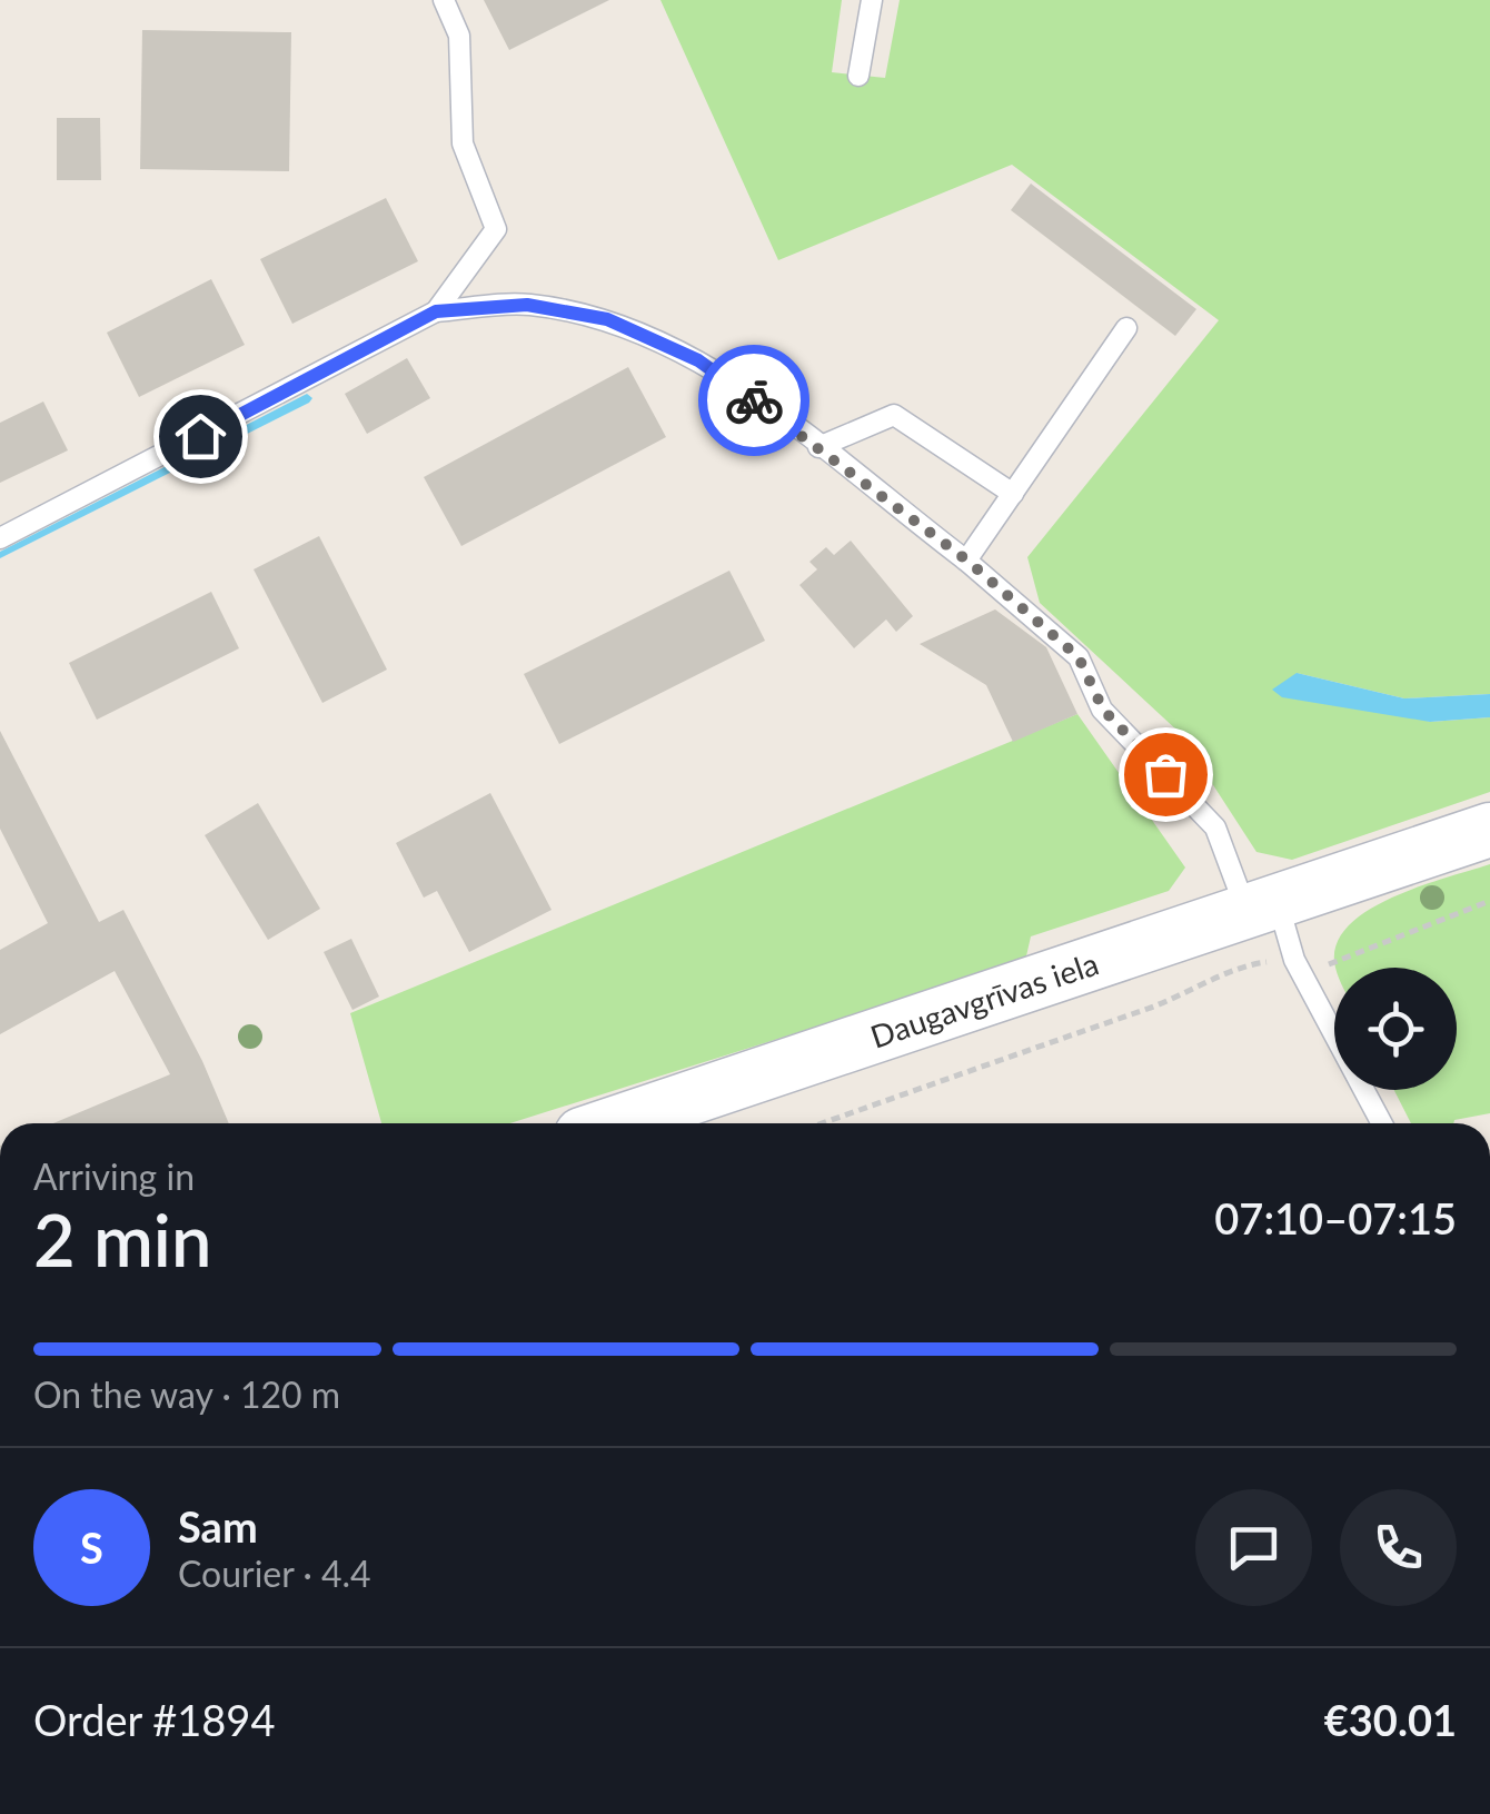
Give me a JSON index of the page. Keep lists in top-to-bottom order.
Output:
{
  "streets": {
    "main road": ["Daugavgrīvas iela"]
  },
  "page": {
    "heading": ["2 min", "Arriving in", "07:10–07:15"],
    "panel": [
      "Sam",
      "Courier · 4.4",
      "Order #1894",
      "€30.01"
    ],
    "bar": "On the way · 120 m",
    "round": "S"
  }
}
